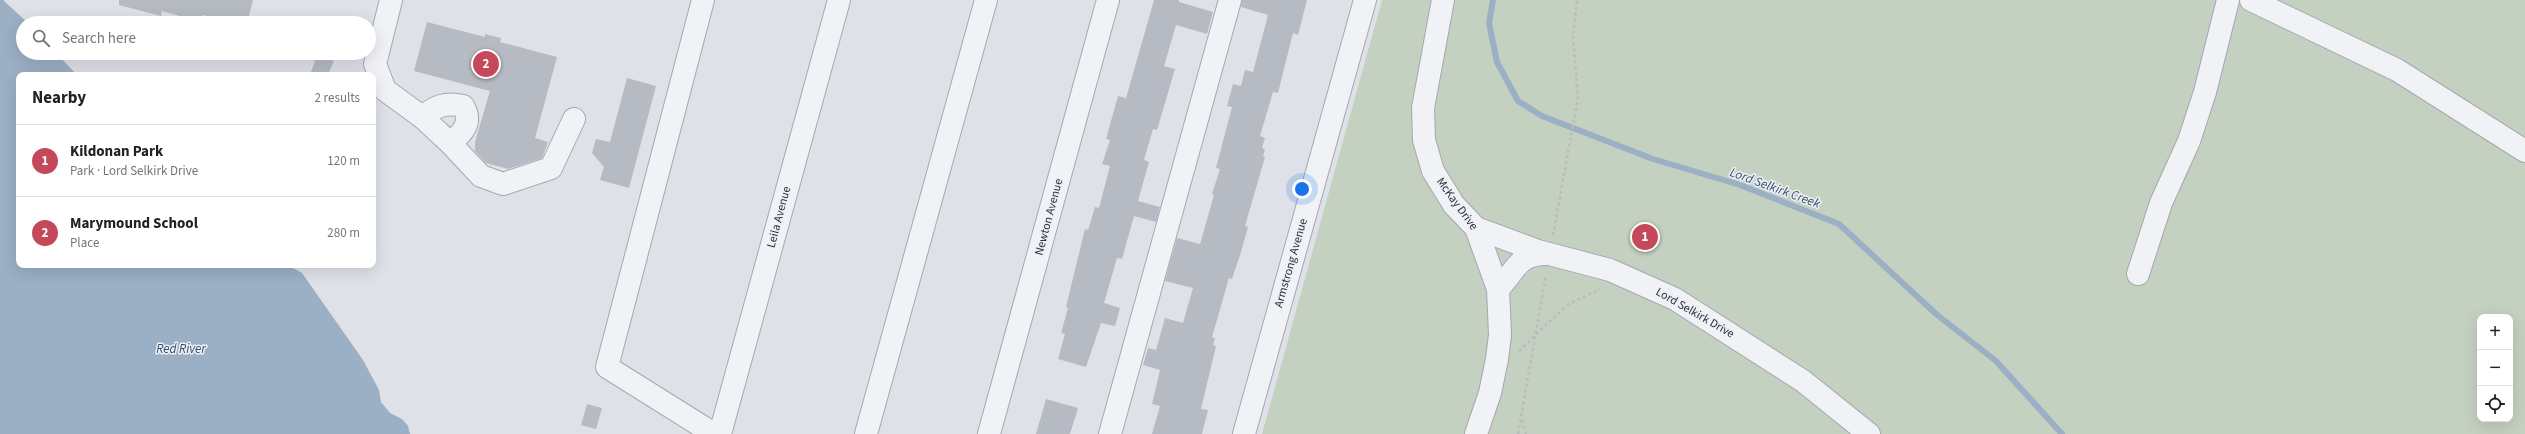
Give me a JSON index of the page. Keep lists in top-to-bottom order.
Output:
{
  "streets": {
    "street": [
      "McKay Drive",
      "Leila Avenue",
      "Newton Avenue",
      "Armstrong Avenue",
      "Lord Selkirk Drive"
    ]
  },
  "crossings": [
    ["McKay Drive", "Lord Selkirk Drive"]
  ],
  "water": ["Lord Selkirk Creek", "Red River"],
  "page": {
    "search": "Search here",
    "pins": ["2", "1"],
    "heading": ["Nearby", "2 results"],
    "list": [
      {
        "mark": "1",
        "name": "Kildonan Park",
        "note": "Park · Lord Selkirk Drive",
        "value": "120 m"
      },
      {
        "mark": "2",
        "name": "Marymound School",
        "note": "Place",
        "value": "280 m"
      }
    ],
    "map_buttons": ["+", "−"]
  }
}
